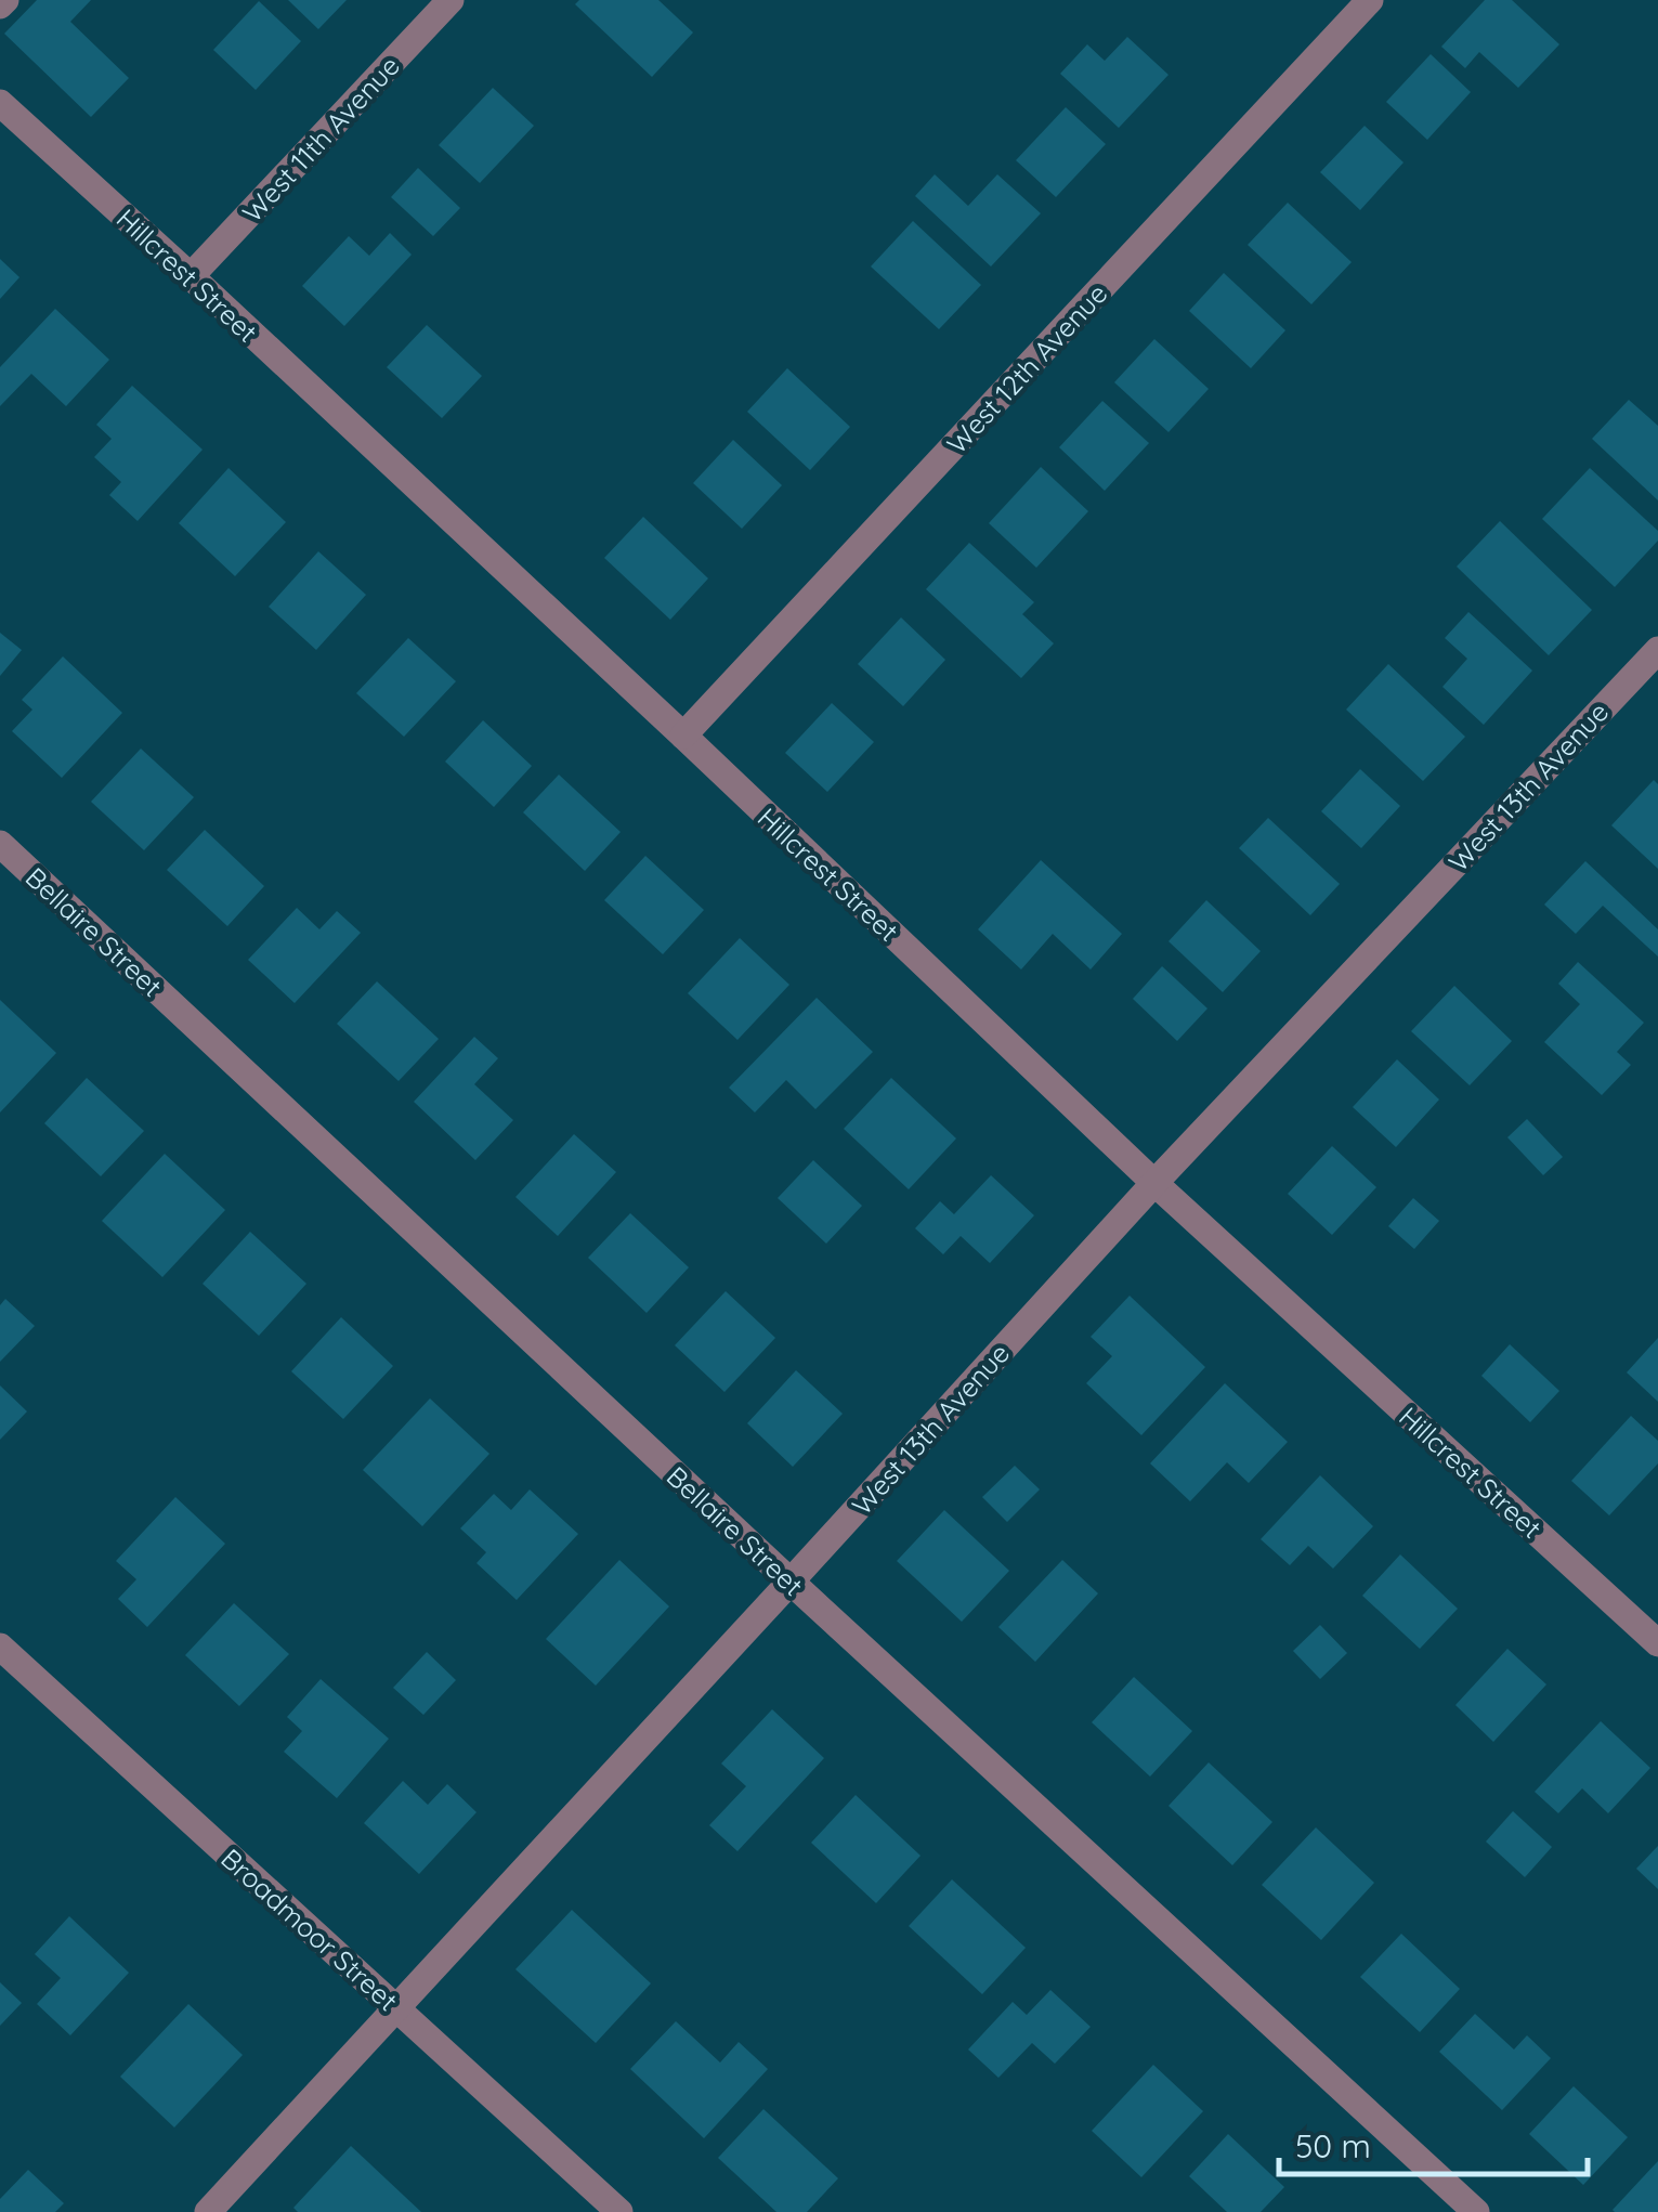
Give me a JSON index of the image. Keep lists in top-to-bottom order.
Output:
{
  "streets": {
    "street": [
      "West 11th Avenue",
      "Hillcrest Street",
      "West 12th Avenue",
      "West 13th Avenue",
      "Bellaire Street",
      "Broadmoor Street"
    ]
  },
  "crossings": [
    ["West 11th Avenue", "Hillcrest Street"],
    ["Hillcrest Street", "West 12th Avenue"],
    ["Hillcrest Street", "West 13th Avenue"],
    ["West 13th Avenue", "Bellaire Street"],
    ["West 13th Avenue", "Broadmoor Street"]
  ],
  "scale_bar": "50 m"
}
